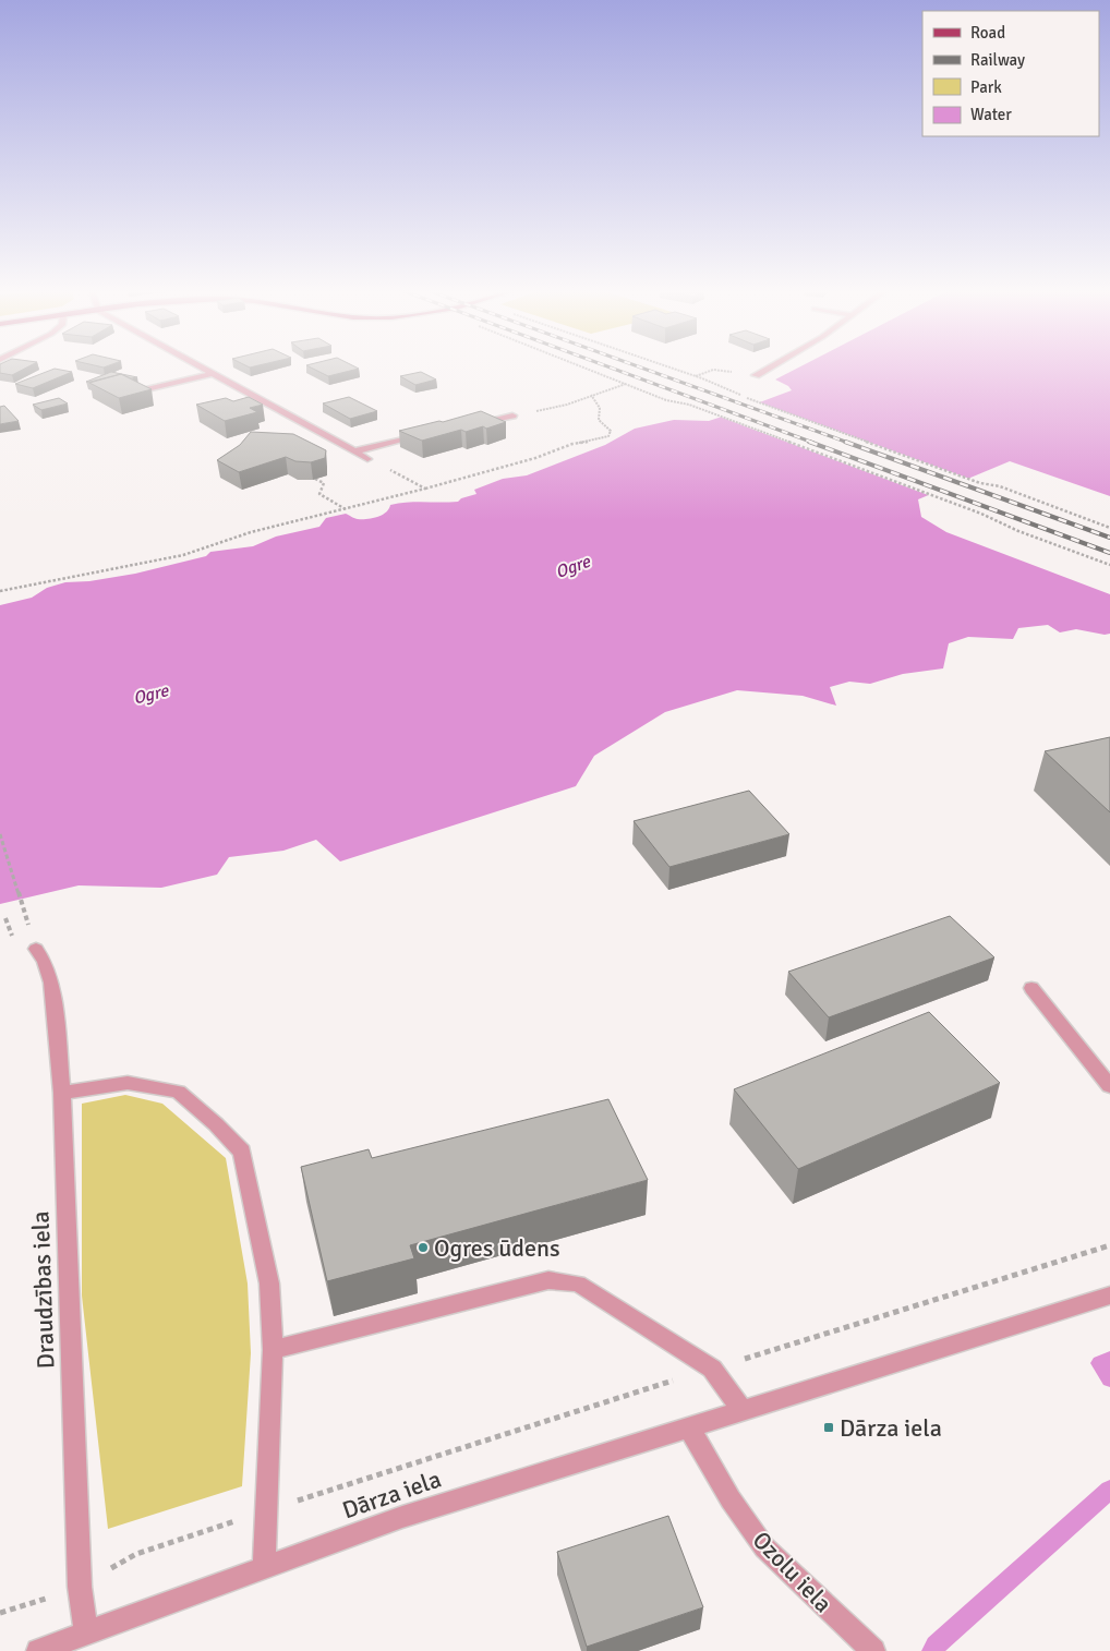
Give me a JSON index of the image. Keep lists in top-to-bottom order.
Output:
{
  "streets": {
    "street": ["Draudzības iela", "Dārza iela", "Ozolu iela"]
  },
  "crossings": [
    ["Draudzības iela", "Dārza iela"],
    ["Dārza iela", "Ozolu iela"]
  ],
  "water": ["Ogre"],
  "places": {
    "other": ["Ogres ūdens"],
    "transit": ["Dārza iela"]
  },
  "legend": [
    "Road",
    "Railway",
    "Park",
    "Water"
  ]
}
